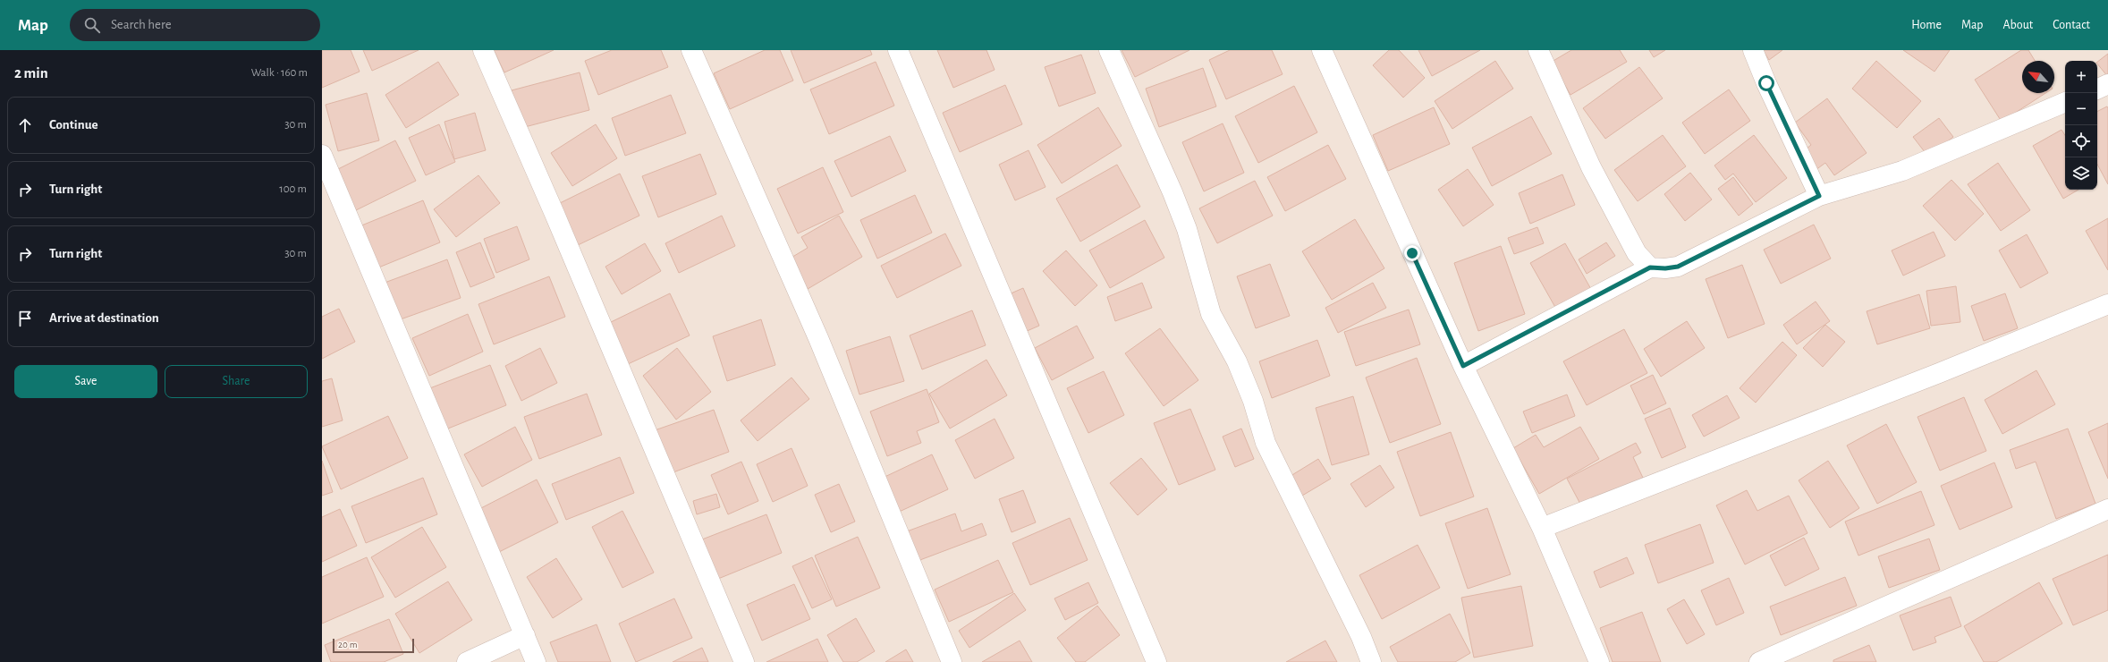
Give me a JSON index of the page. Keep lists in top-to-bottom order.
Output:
{
  "scale_bar": "20 m",
  "north": "top left",
  "page": {
    "header": "Map",
    "search": "Search here",
    "nav": [
      "Home",
      "Map",
      "About",
      "Contact"
    ],
    "heading": ["2 min", "Walk · 160 m"],
    "map_buttons": ["+", "−"],
    "list": [
      ["Continue", "30 m"],
      ["Turn right", "100 m"],
      ["Turn right", "30 m"],
      "Arrive at destination"
    ],
    "buttons": ["Save", "Share"],
    "scale": "20 m"
  }
}
